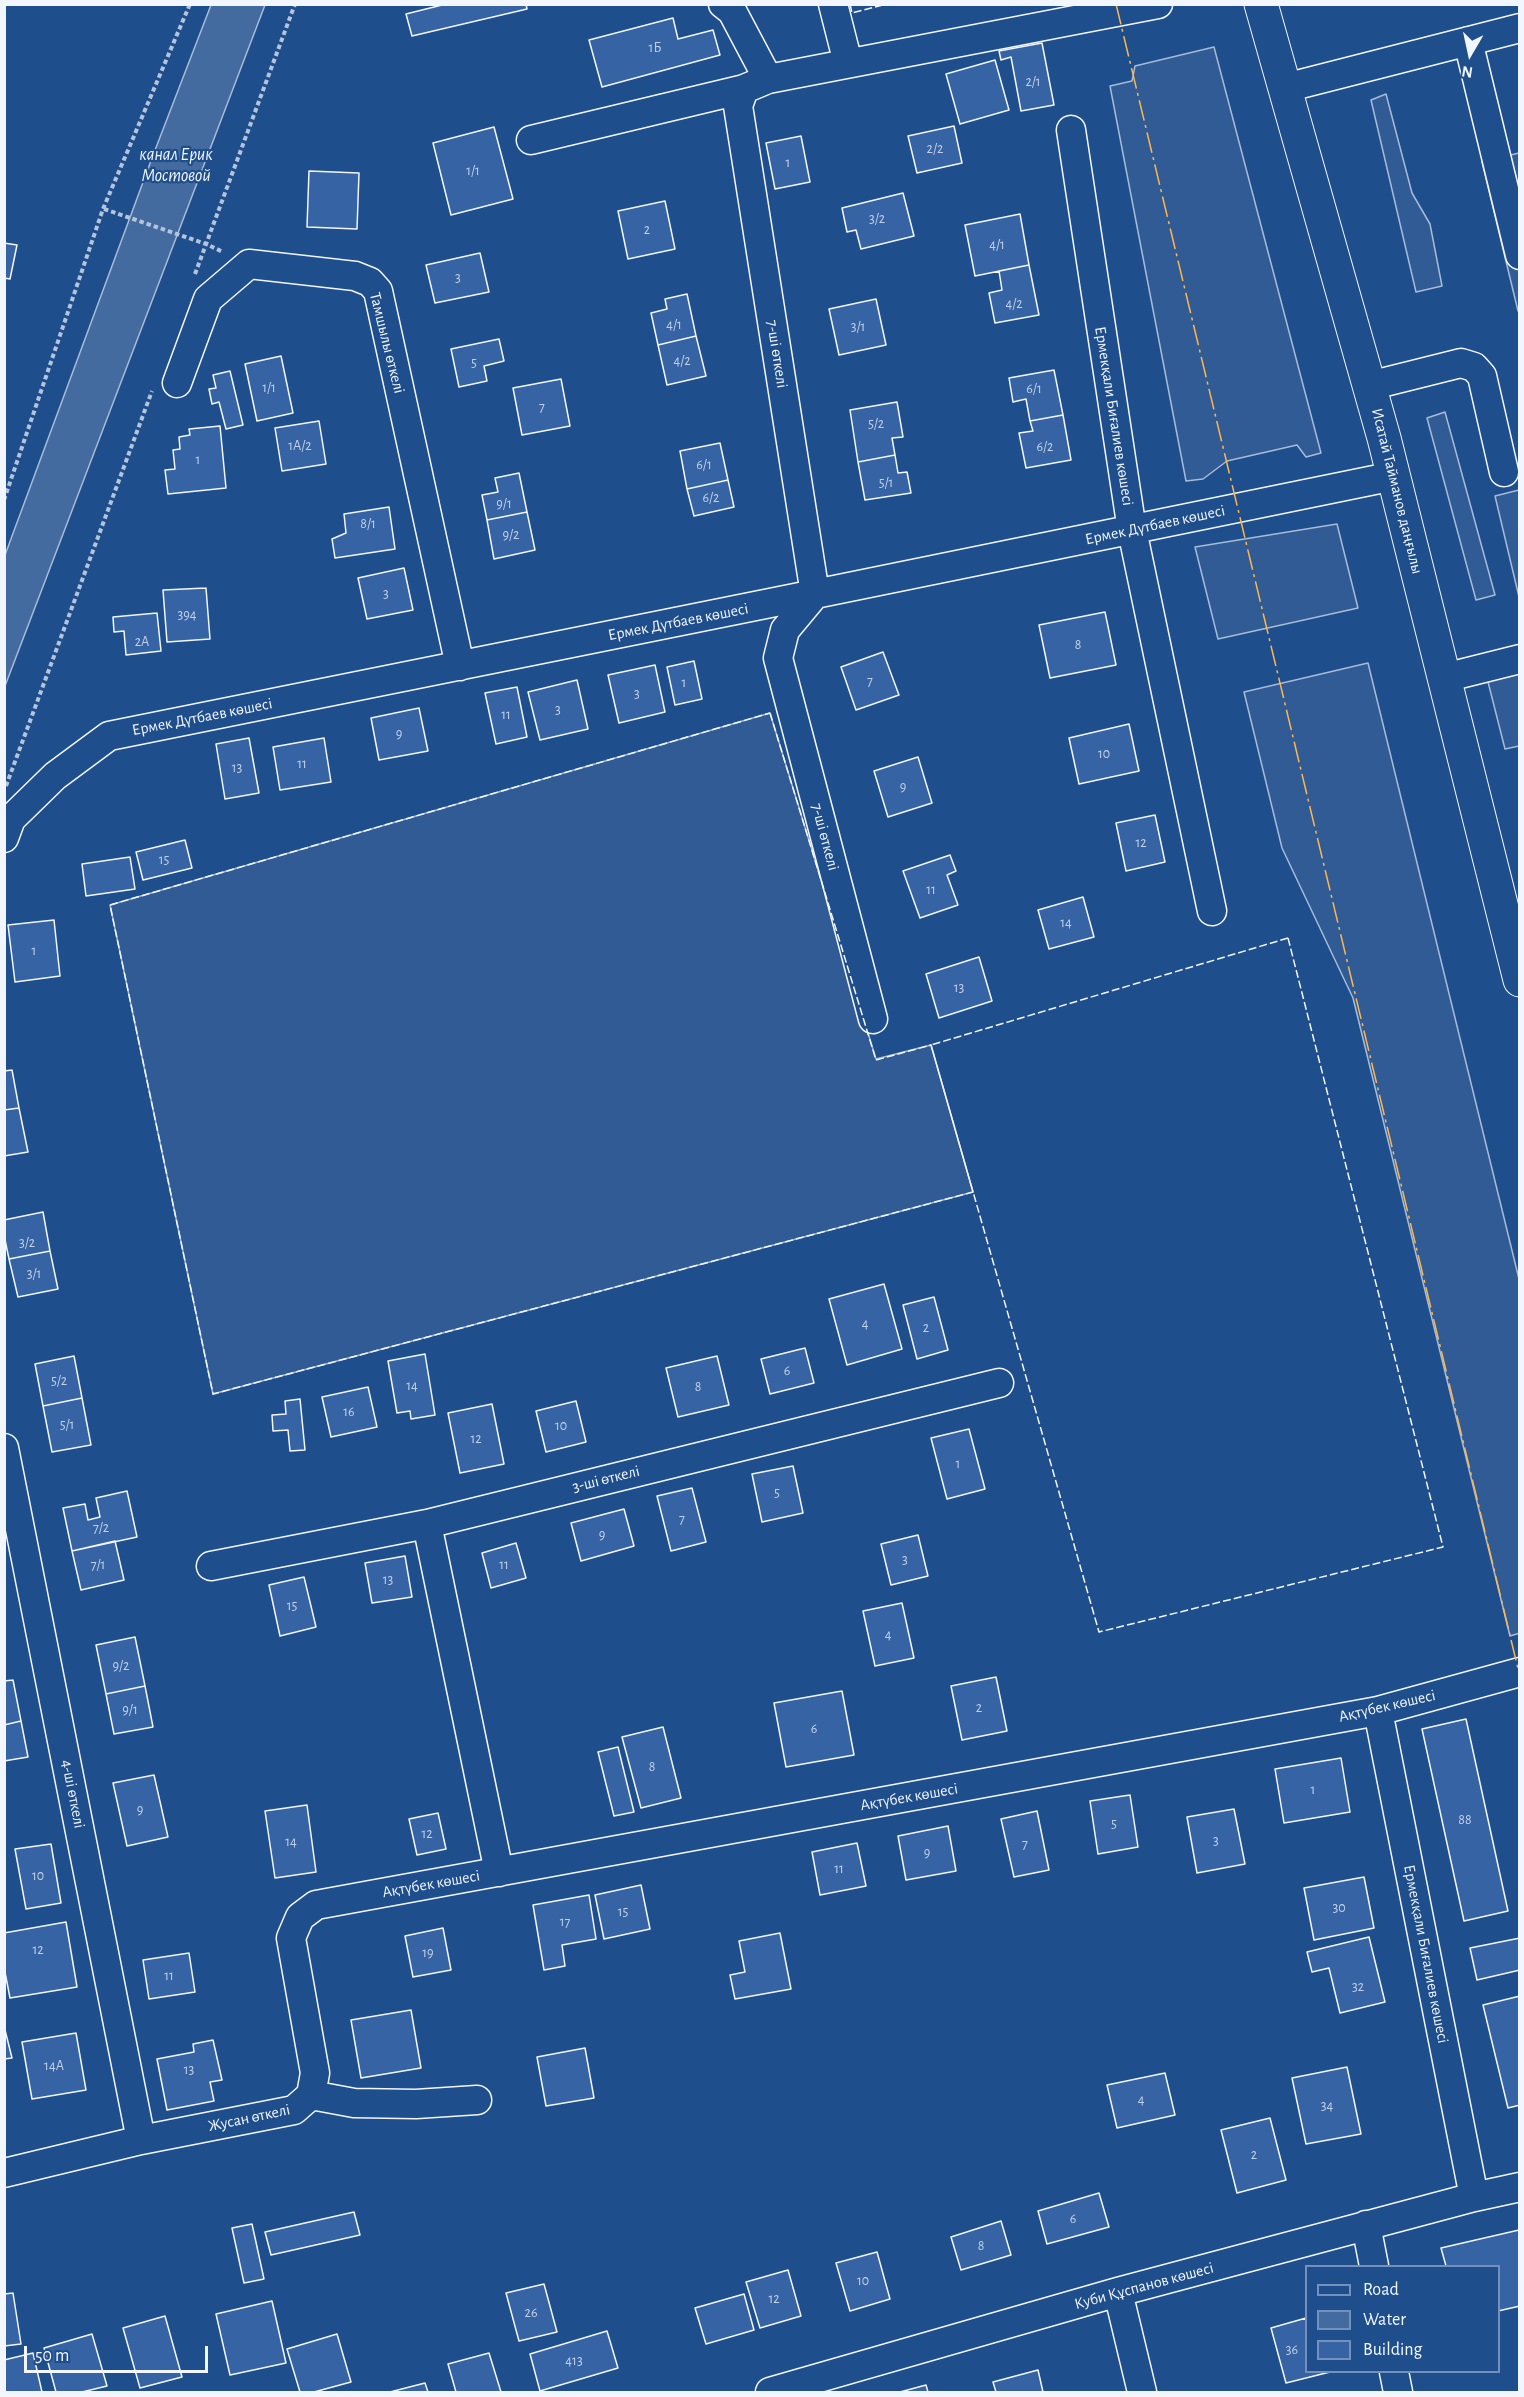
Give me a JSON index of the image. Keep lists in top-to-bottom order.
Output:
{
  "streets": {
    "main road": ["Исатай Тайманов даңғылы"],
    "street": [
      "Тамшылы өткелі",
      "7-шi өткелi",
      "Ермекқали Биғалиев көшесі",
      "Ермек Дүтбаев көшесi",
      "3-шi өткелi",
      "Ақтүбек көшесi",
      "4-шi өткелi",
      "Жусан өткелі",
      "Куби Құспанов көшесi"
    ]
  },
  "crossings": [
    ["Тамшылы өткелі", "Ермек Дүтбаев көшесi"],
    ["7-шi өткелi", "Ермек Дүтбаев көшесi"],
    ["Ермекқали Биғалиев көшесі", "Ермек Дүтбаев көшесi"],
    ["Ермекқали Биғалиев көшесі", "Ақтүбек көшесi"],
    ["Ермекқали Биғалиев көшесі", "Куби Құспанов көшесi"],
    ["Исатай Тайманов даңғылы", "Ермек Дүтбаев көшесi"],
    ["Ақтүбек көшесi", "Жусан өткелі"],
    ["4-шi өткелi", "Жусан өткелі"]
  ],
  "water": ["канал Ерик Мостовой"],
  "house_numbers": [
    "1Б",
    "2/1",
    "2/2",
    "1",
    "1/1",
    "3/2",
    "2",
    "4/1",
    "3",
    "4/2",
    "4/1",
    "3/1",
    "4/2",
    "5",
    "1/1",
    "6/1",
    "7",
    "5/2",
    "1А/2",
    "6/2",
    "1",
    "6/1",
    "5/1",
    "6/2",
    "9/1",
    "8/1",
    "9/2",
    "3",
    "394",
    "2А",
    "8",
    "7",
    "1",
    "3",
    "3",
    "11",
    "9",
    "10",
    "11",
    "13",
    "9",
    "12",
    "15",
    "11",
    "14",
    "1",
    "13",
    "3/2",
    "3/1",
    "4",
    "2",
    "6",
    "5/2",
    "14",
    "8",
    "16",
    "5/1",
    "10",
    "12",
    "1",
    "5",
    "7",
    "7/2",
    "9",
    "3",
    "7/1",
    "11",
    "13",
    "15",
    "4",
    "9/2",
    "2",
    "9/1",
    "6",
    "8",
    "1",
    "9",
    "88",
    "5",
    "12",
    "3",
    "14",
    "7",
    "9",
    "11",
    "10",
    "30",
    "15",
    "17",
    "12",
    "19",
    "11",
    "32",
    "14А",
    "13",
    "4",
    "34",
    "2",
    "6",
    "8",
    "10",
    "12",
    "26",
    "36",
    "413"
  ],
  "legend": ["Road", "Water", "Building"],
  "scale_bar": "50 m",
  "north": "bottom"
}
